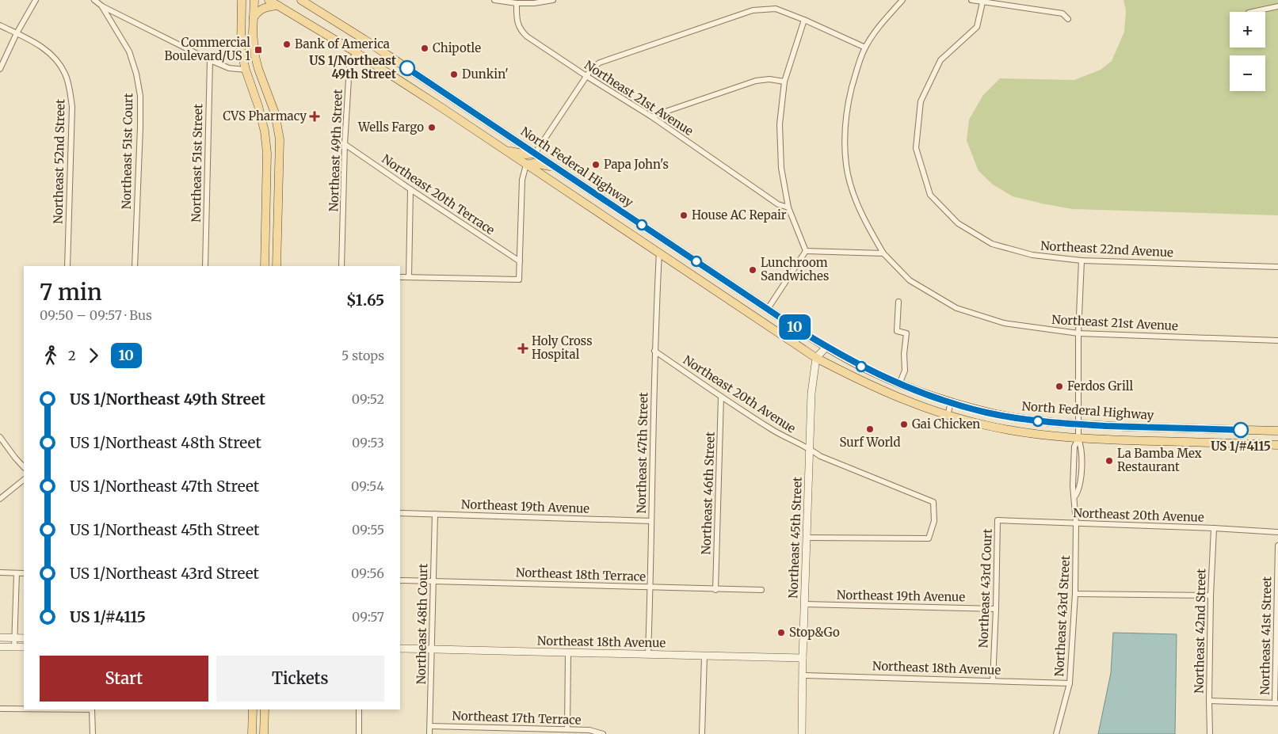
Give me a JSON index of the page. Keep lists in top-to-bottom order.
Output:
{
  "streets": {
    "main road": ["North Federal Highway"],
    "street": [
      "Northeast 21st Avenue",
      "Northeast 49th Street",
      "Northeast 51st Court",
      "Northeast 52nd Street",
      "Northeast 51st Street",
      "Northeast 20th Terrace",
      "Northeast 22nd Avenue",
      "Northeast 20th Avenue",
      "Northeast 47th Street",
      "Northeast 46th Street",
      "Northeast 19th Avenue",
      "Northeast 45th Street",
      "Northeast 18th Terrace",
      "Northeast 43rd Court",
      "Northeast 43rd Street",
      "Northeast 48th Court",
      "Northeast 42nd Street",
      "Northeast 41st Street",
      "Northeast 18th Avenue",
      "Northeast 17th Terrace"
    ]
  },
  "crossings": [
    ["Northeast 21st Avenue", "Northeast 43rd Street"],
    ["Northeast 49th Street", "North Federal Highway"],
    ["Northeast 49th Street", "Northeast 20th Terrace"],
    ["North Federal Highway", "Northeast 43rd Street"],
    ["Northeast 22nd Avenue", "Northeast 43rd Street"],
    ["Northeast 20th Avenue", "Northeast 47th Street"],
    ["Northeast 20th Avenue", "Northeast 46th Street"],
    ["Northeast 20th Avenue", "Northeast 45th Street"],
    ["Northeast 20th Avenue", "Northeast 43rd Court"],
    ["Northeast 20th Avenue", "Northeast 43rd Street"],
    ["Northeast 20th Avenue", "Northeast 42nd Street"],
    ["Northeast 47th Street", "Northeast 19th Avenue"],
    ["Northeast 47th Street", "Northeast 18th Terrace"],
    ["Northeast 47th Street", "Northeast 18th Avenue"],
    ["Northeast 46th Street", "Northeast 18th Terrace"],
    ["Northeast 19th Avenue", "Northeast 45th Street"],
    ["Northeast 19th Avenue", "Northeast 43rd Court"],
    ["Northeast 19th Avenue", "Northeast 48th Court"],
    ["Northeast 45th Street", "Northeast 18th Avenue"],
    ["Northeast 18th Terrace", "Northeast 48th Court"],
    ["Northeast 43rd Court", "Northeast 18th Avenue"],
    ["Northeast 43rd Street", "Northeast 18th Avenue"],
    ["Northeast 48th Court", "Northeast 18th Avenue"],
    ["Northeast 48th Court", "Northeast 17th Terrace"]
  ],
  "places": {
    "other": [
      "Bank of America",
      "Chipotle",
      "US 1/Northeast 49th Street",
      "Dunkin'",
      "Wells Fargo",
      "Papa John's",
      "House AC Repair",
      "Lunchroom Sandwiches",
      "Ferdos Grill",
      "Gai Chicken",
      "Surf World",
      "US 1/#4115",
      "La Bamba Mex Restaurant",
      "Stop&Go"
    ],
    "transit": ["Commercial Boulevard/US 1"],
    "health": ["CVS Pharmacy", "Holy Cross Hospital"]
  },
  "lines": ["bus line 10"],
  "page": {
    "on_map": "10",
    "map_buttons": ["+", "−"],
    "heading": ["7 min", "09:50 – 09:57 · Bus", "$1.65"],
    "legs": ["2", "10", "5 stops"],
    "list": [
      {
        "name": "US 1/Northeast 49th Street",
        "value": "09:52"
      },
      {
        "name": "US 1/Northeast 48th Street",
        "value": "09:53"
      },
      {
        "name": "US 1/Northeast 47th Street",
        "value": "09:54"
      },
      {
        "name": "US 1/Northeast 45th Street",
        "value": "09:55"
      },
      {
        "name": "US 1/Northeast 43rd Street",
        "value": "09:56"
      },
      {
        "name": "US 1/#4115",
        "value": "09:57"
      }
    ],
    "buttons": ["Start", "Tickets"]
  }
}
